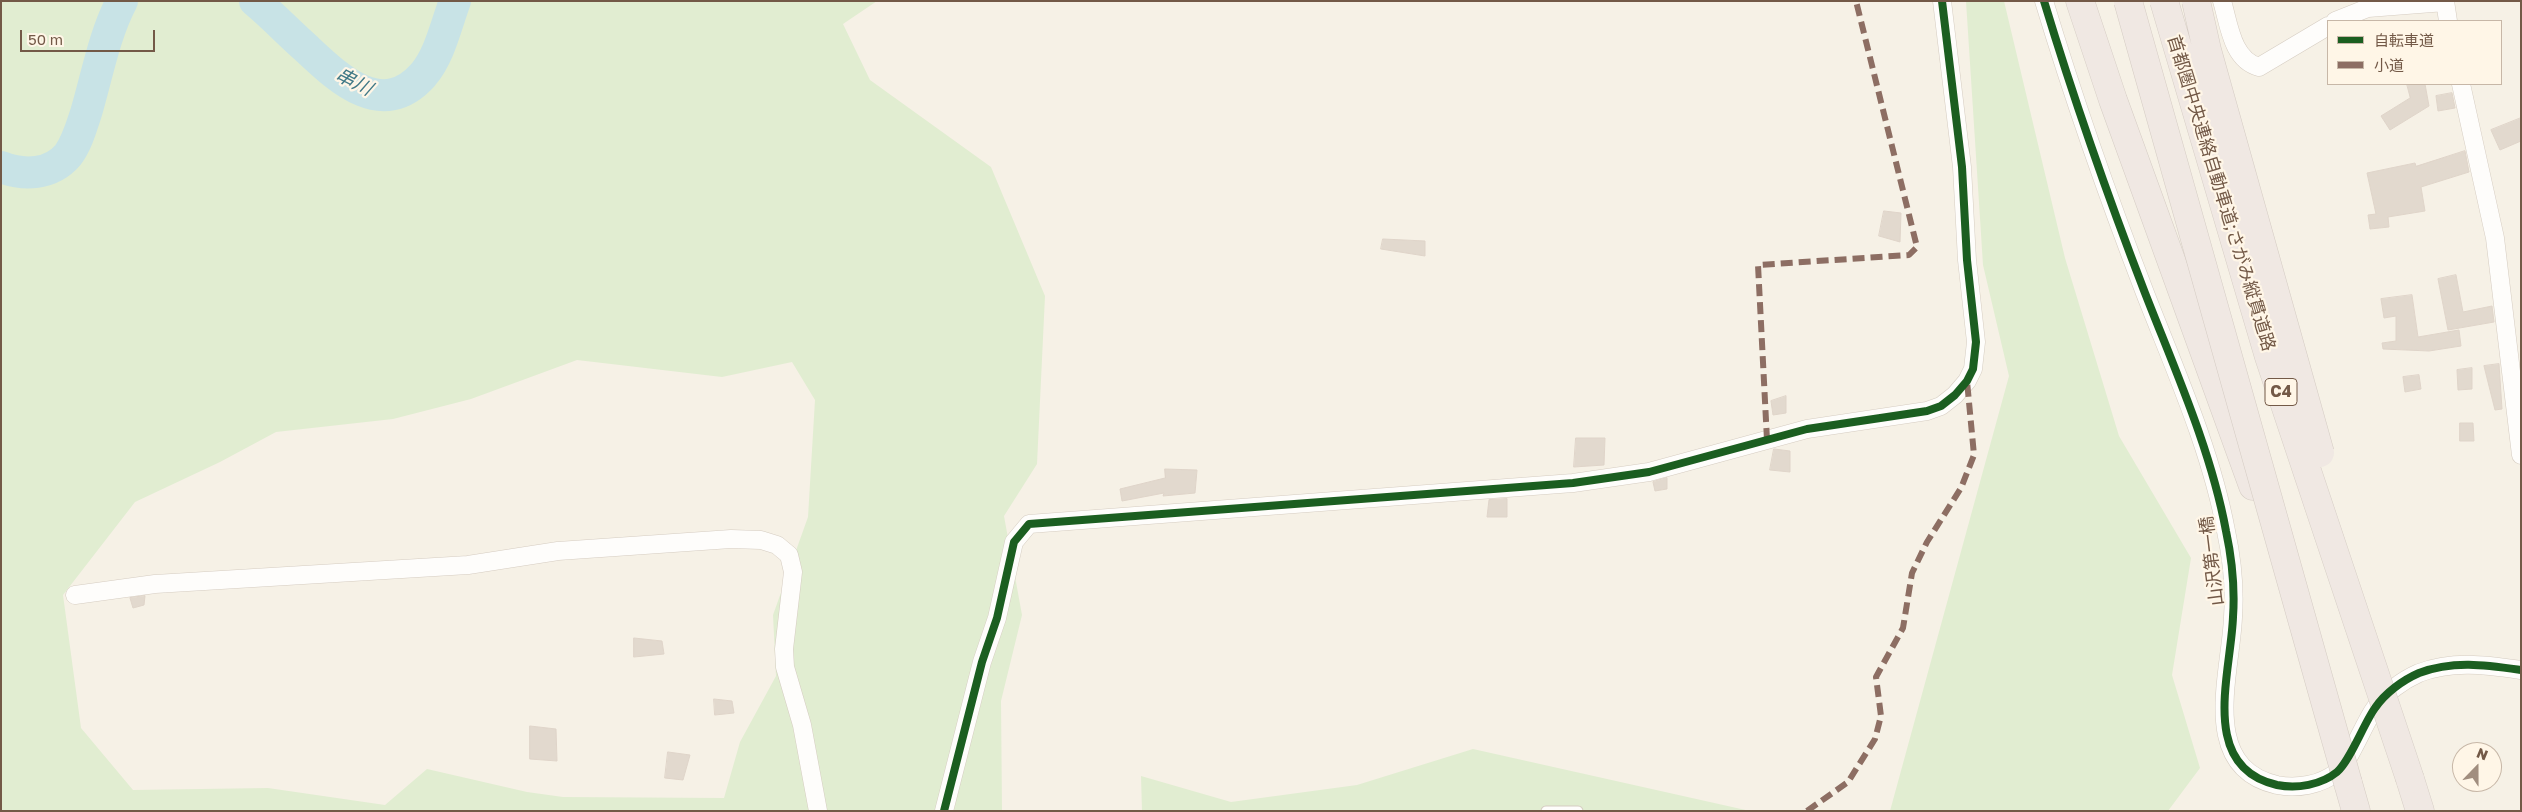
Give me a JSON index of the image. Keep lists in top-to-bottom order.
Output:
{
  "streets": {
    "highway": ["首都圏中央連絡自動車道;さがみ縦貫道路", "C4"],
    "street": ["山沢第一橋"]
  },
  "water": ["串川"],
  "legend": ["自転車道", "小道"],
  "scale_bar": "50 m",
  "north": "top"
}
